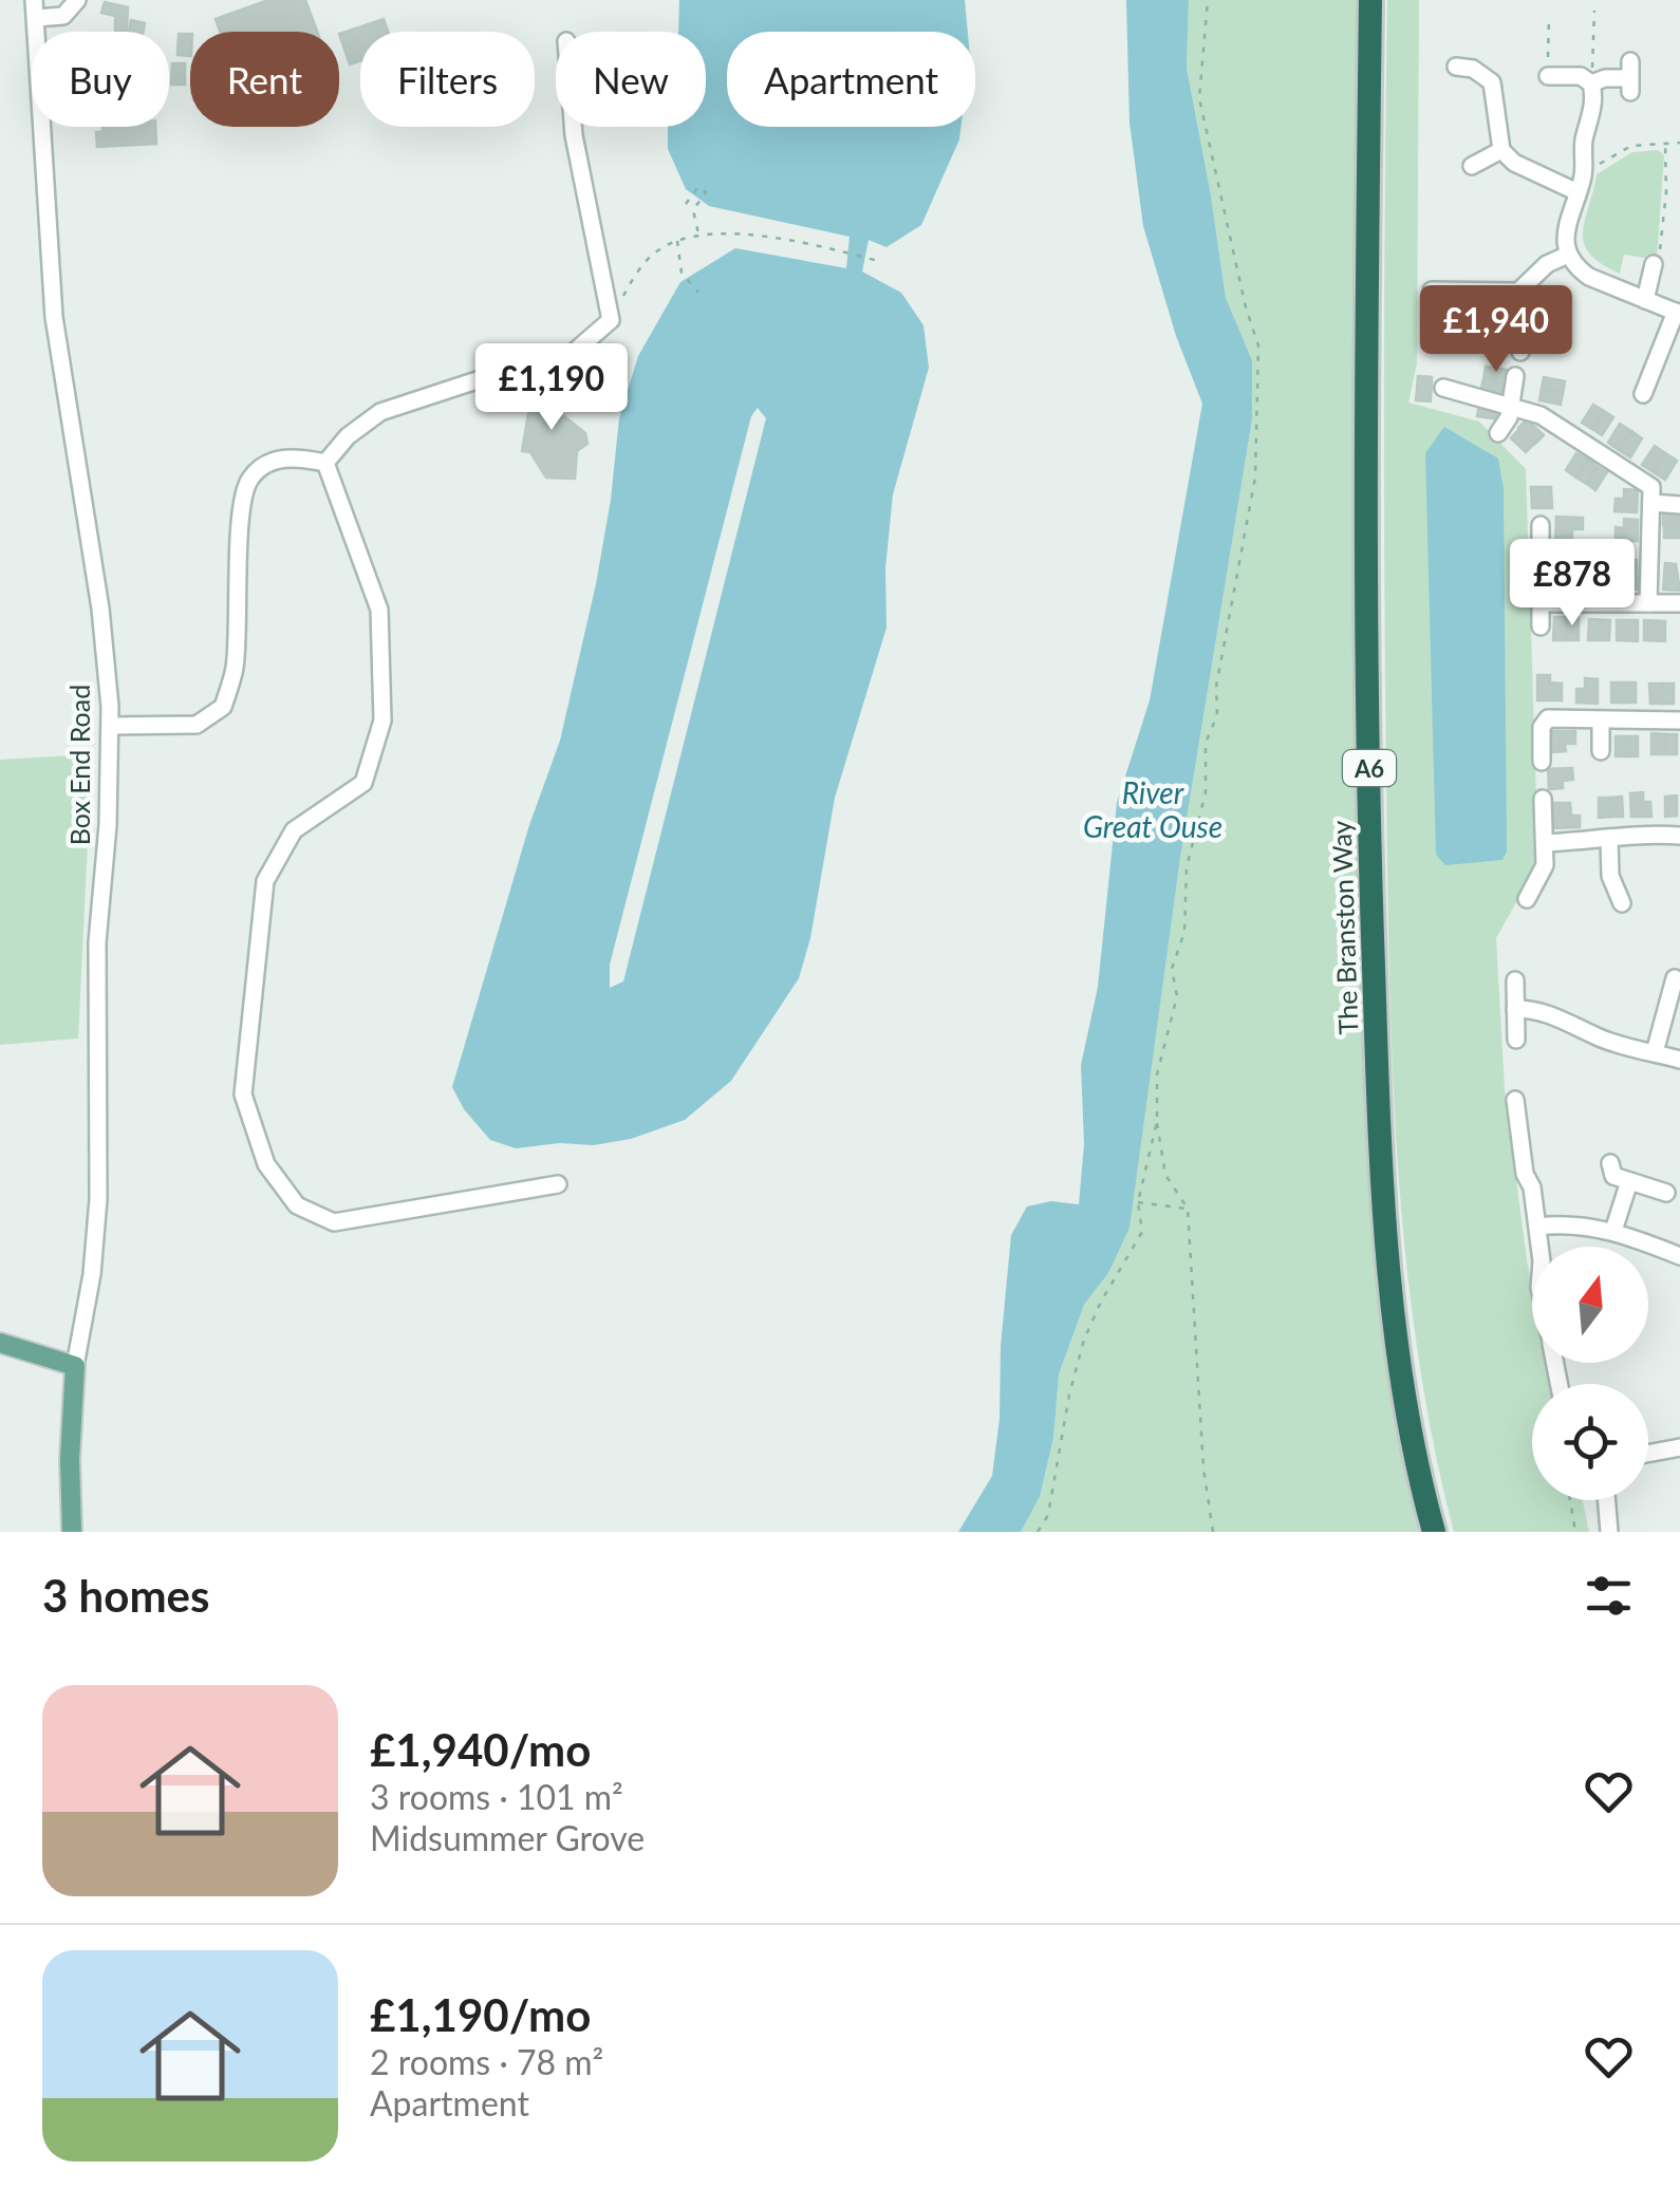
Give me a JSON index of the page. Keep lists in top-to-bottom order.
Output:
{
  "streets": {
    "highway": ["A6", "The Branston Way"],
    "main road": ["Box End Road"]
  },
  "water": ["River Great Ouse"],
  "north": "top",
  "page": {
    "chip": [
      "Buy",
      "Rent",
      "Filters",
      "New",
      "Apartment"
    ],
    "price": ["£1,940", "£1,190", "£878"],
    "heading": "3 homes",
    "list": [
      {
        "name": "£1,940/mo",
        "note": "3 rooms · 101 m² · Midsummer Grove"
      },
      {
        "name": "£1,190/mo",
        "note": "2 rooms · 78 m² · Apartment"
      }
    ]
  }
}
